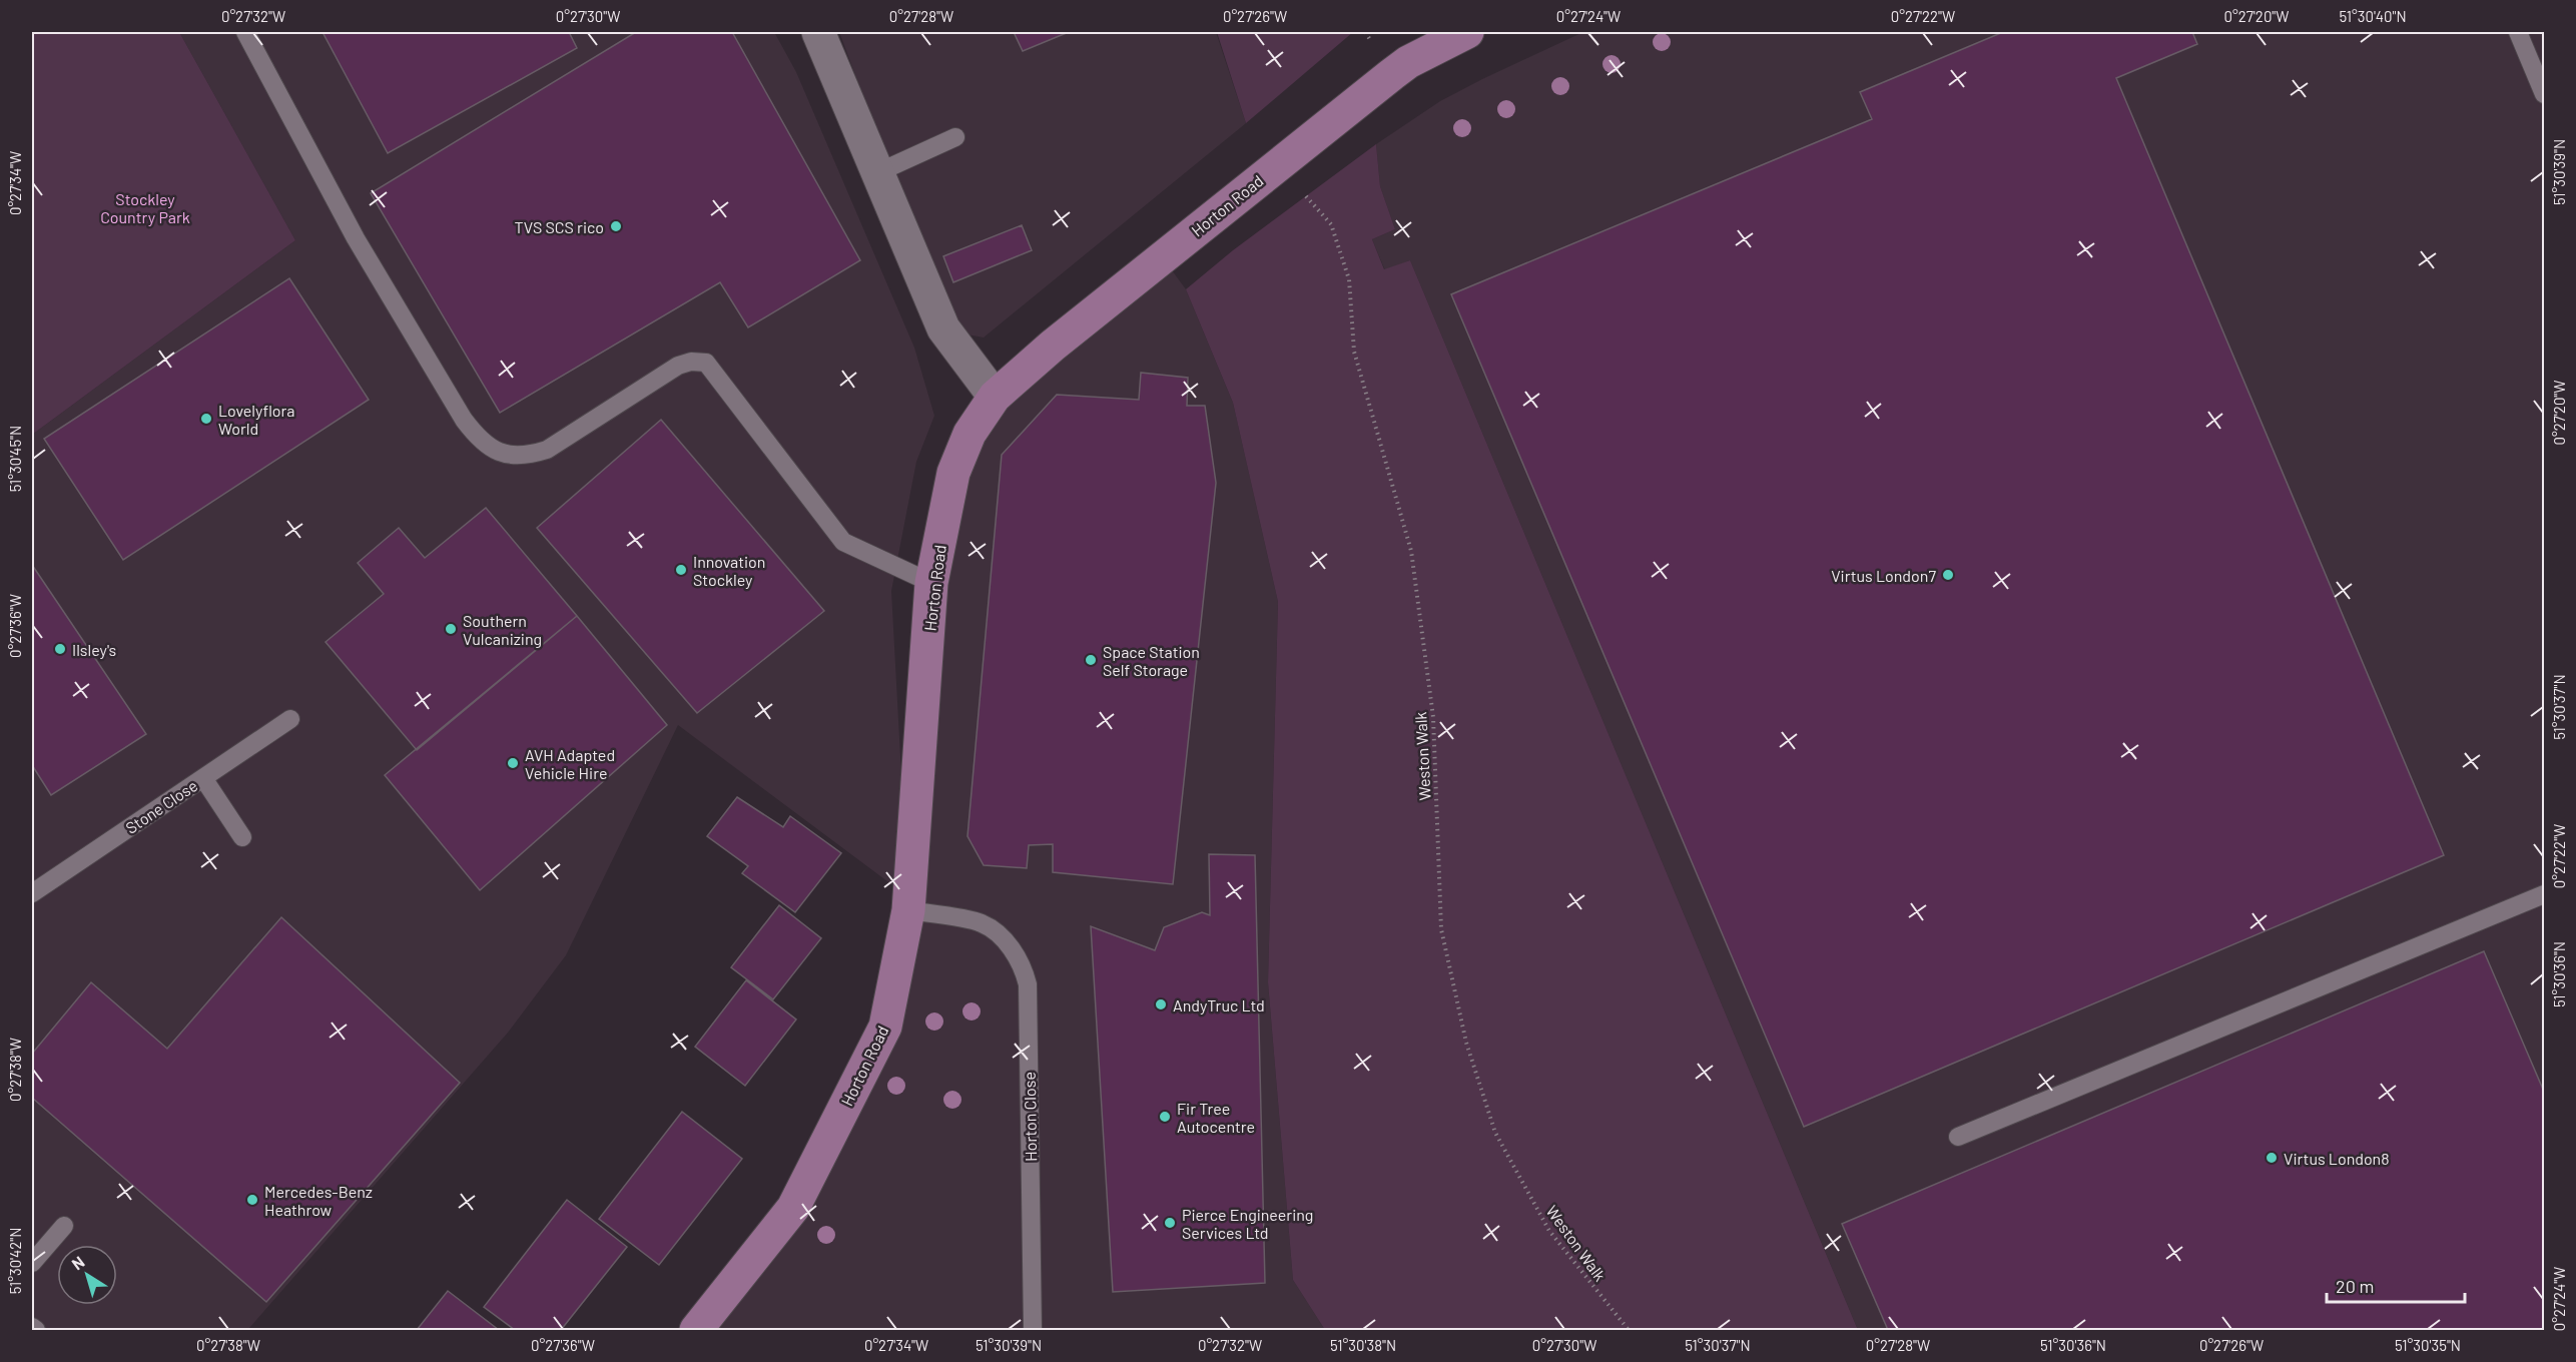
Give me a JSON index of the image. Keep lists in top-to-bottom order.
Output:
{
  "streets": {
    "street": ["Horton Road"],
    "lane": ["Stone Close", "Horton Close"],
    "path": ["Weston Walk"]
  },
  "crossings": [
    ["Horton Road", "Weston Walk"],
    ["Horton Road", "Horton Close"]
  ],
  "parks": ["Stockley Country Park"],
  "places": [
    "TVS SCS rico",
    "Lovelyflora World",
    "Innovation Stockley",
    "Virtus London7",
    "Southern Vulcanizing",
    "Ilsley's",
    "Space Station Self Storage",
    "AVH Adapted Vehicle Hire",
    "AndyTruc Ltd",
    "Fir Tree Autocentre",
    "Virtus London8",
    "Mercedes-Benz Heathrow",
    "Pierce Engineering Services Ltd"
  ],
  "scale_bar": "20 m",
  "north": "top left",
  "coordinates": [
    "0°27'32\"W",
    "0°27'30\"W",
    "0°27'28\"W",
    "0°27'26\"W",
    "0°27'24\"W",
    "0°27'22\"W",
    "0°27'20\"W",
    "51°30'40\"N",
    "51°30'39\"N",
    "0°27'34\"W",
    "51°30'45\"N",
    "0°27'36\"W",
    "51°30'37\"N",
    "51°30'36\"N",
    "0°27'38\"W",
    "51°30'42\"N",
    "51°30'38\"N",
    "51°30'35\"N"
  ]
}
